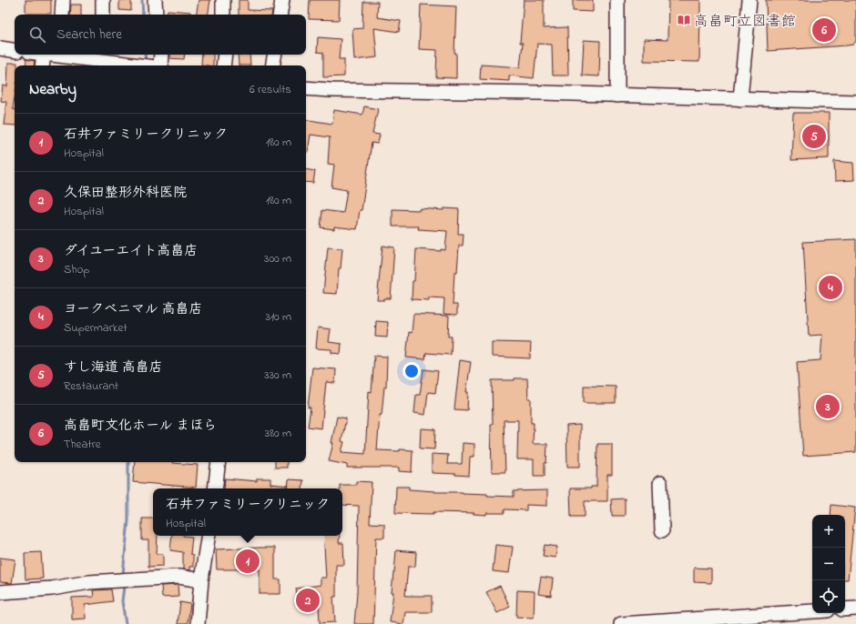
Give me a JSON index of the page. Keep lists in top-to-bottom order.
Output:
{
  "places": {
    "library": ["高畠町立図書館"]
  },
  "page": {
    "search": "Search here",
    "pins": [
      "6",
      "5",
      "4",
      "3",
      "1",
      "2"
    ],
    "heading": ["Nearby", "6 results"],
    "list": [
      {
        "mark": "1",
        "name": "石井ファミリークリニック",
        "note": "Hospital",
        "value": "180 m"
      },
      {
        "mark": "2",
        "name": "久保田整形外科医院",
        "note": "Hospital",
        "value": "180 m"
      },
      {
        "mark": "3",
        "name": "ダイユーエイト高畠店",
        "note": "Shop",
        "value": "300 m"
      },
      {
        "mark": "4",
        "name": "ヨークベニマル 高畠店",
        "note": "Supermarket",
        "value": "310 m"
      },
      {
        "mark": "5",
        "name": "すし海道 高畠店",
        "note": "Restaurant",
        "value": "330 m"
      },
      {
        "mark": "6",
        "name": "高畠町文化ホール まほら",
        "note": "Theatre",
        "value": "380 m"
      }
    ],
    "popup": ["石井ファミリークリニック", "Hospital"],
    "map_buttons": ["+", "−"]
  }
}
